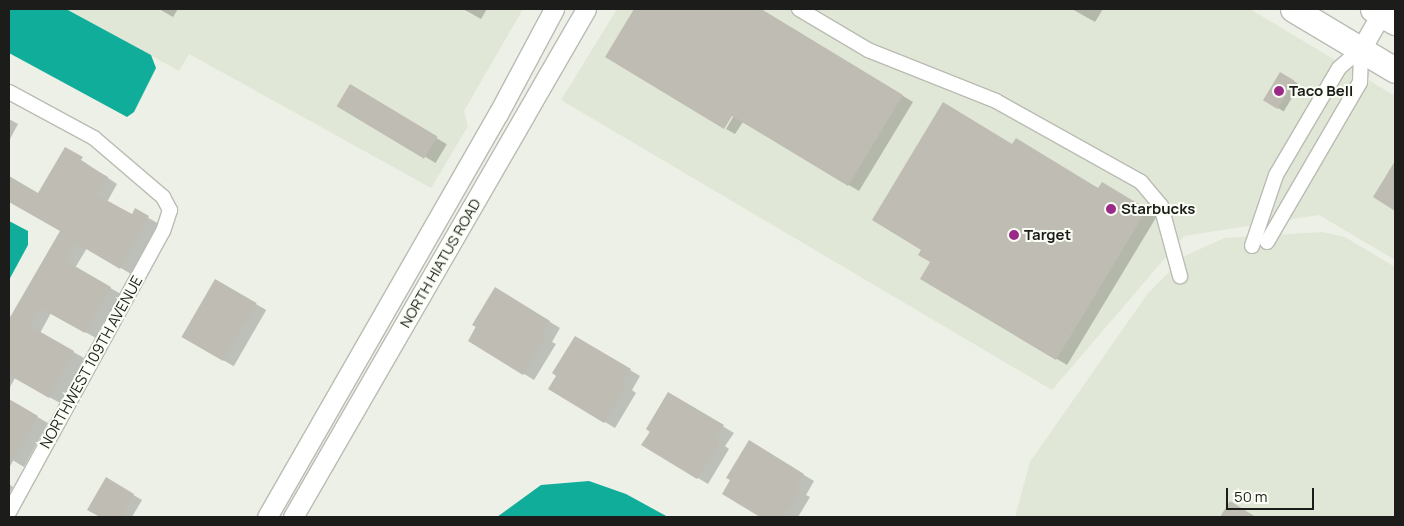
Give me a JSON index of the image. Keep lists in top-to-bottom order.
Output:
{
  "streets": {
    "main road": ["NORTH HIATUS ROAD"],
    "street": ["NORTHWEST 109TH AVENUE"]
  },
  "places": ["Taco Bell", "Starbucks", "Target"],
  "scale_bar": "50 m"
}
